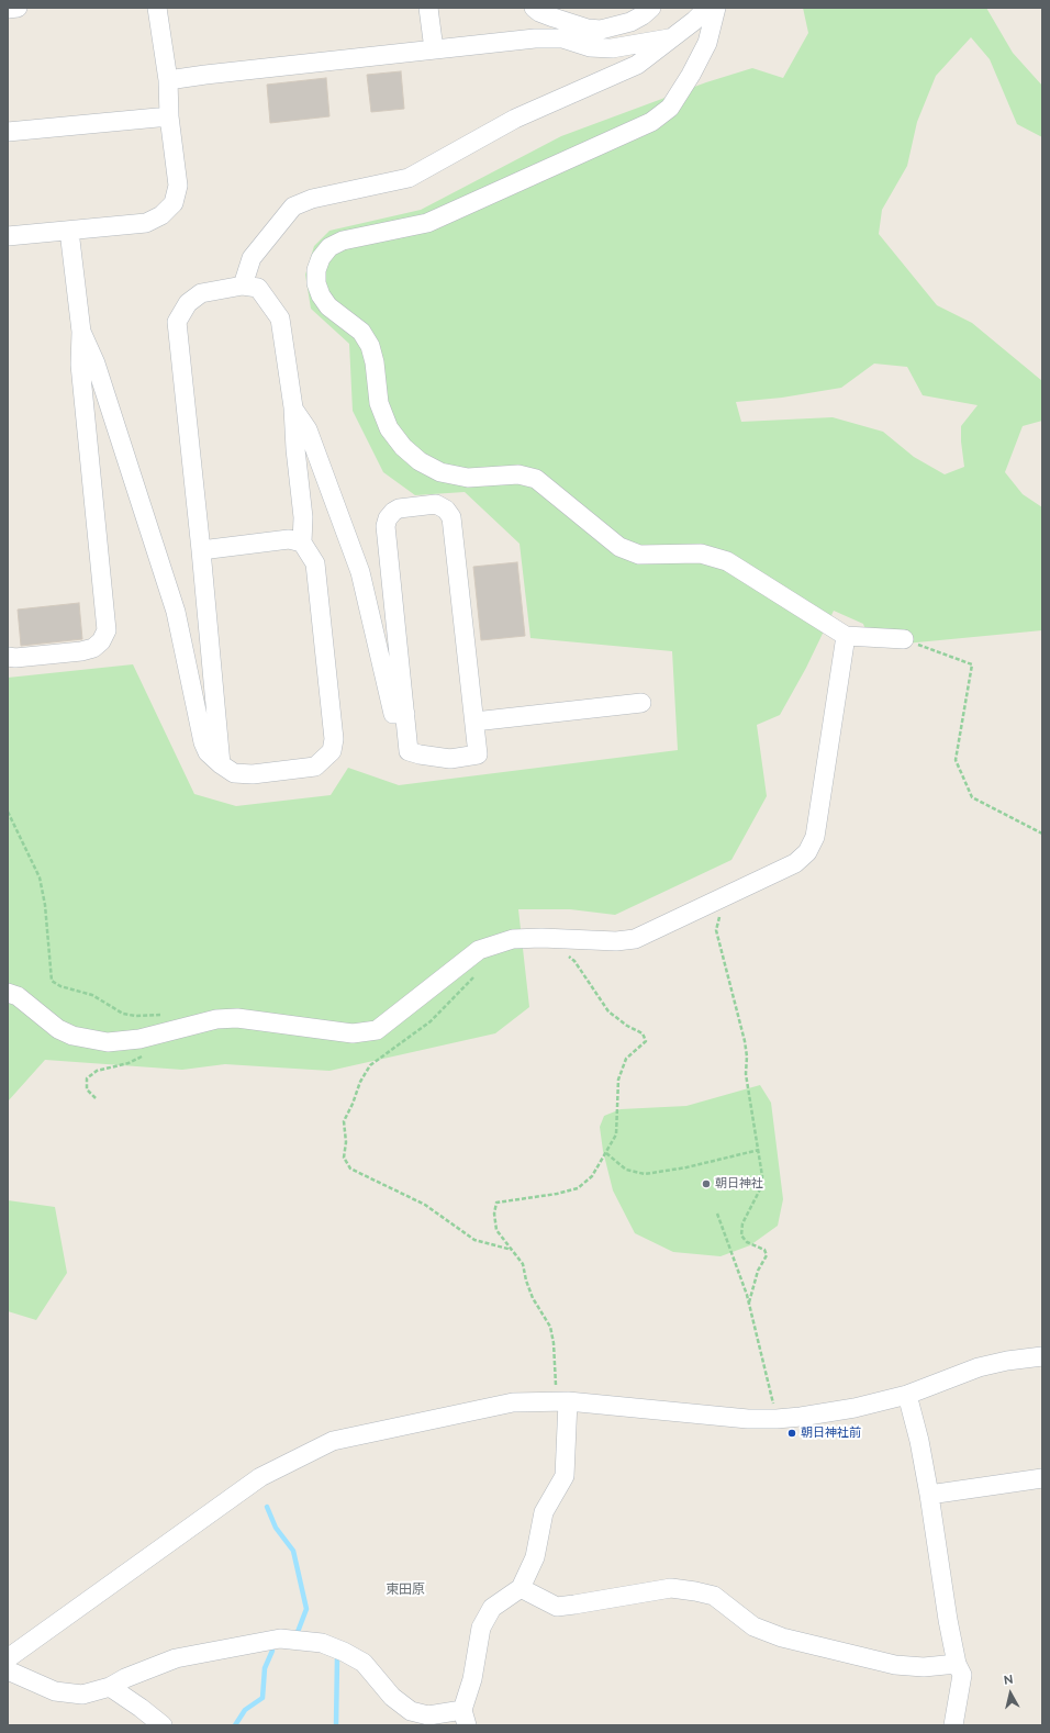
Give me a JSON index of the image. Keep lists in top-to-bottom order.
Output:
{
  "districts": ["東田原"],
  "places": ["朝日神社", "朝日神社前"],
  "north": "top"
}
